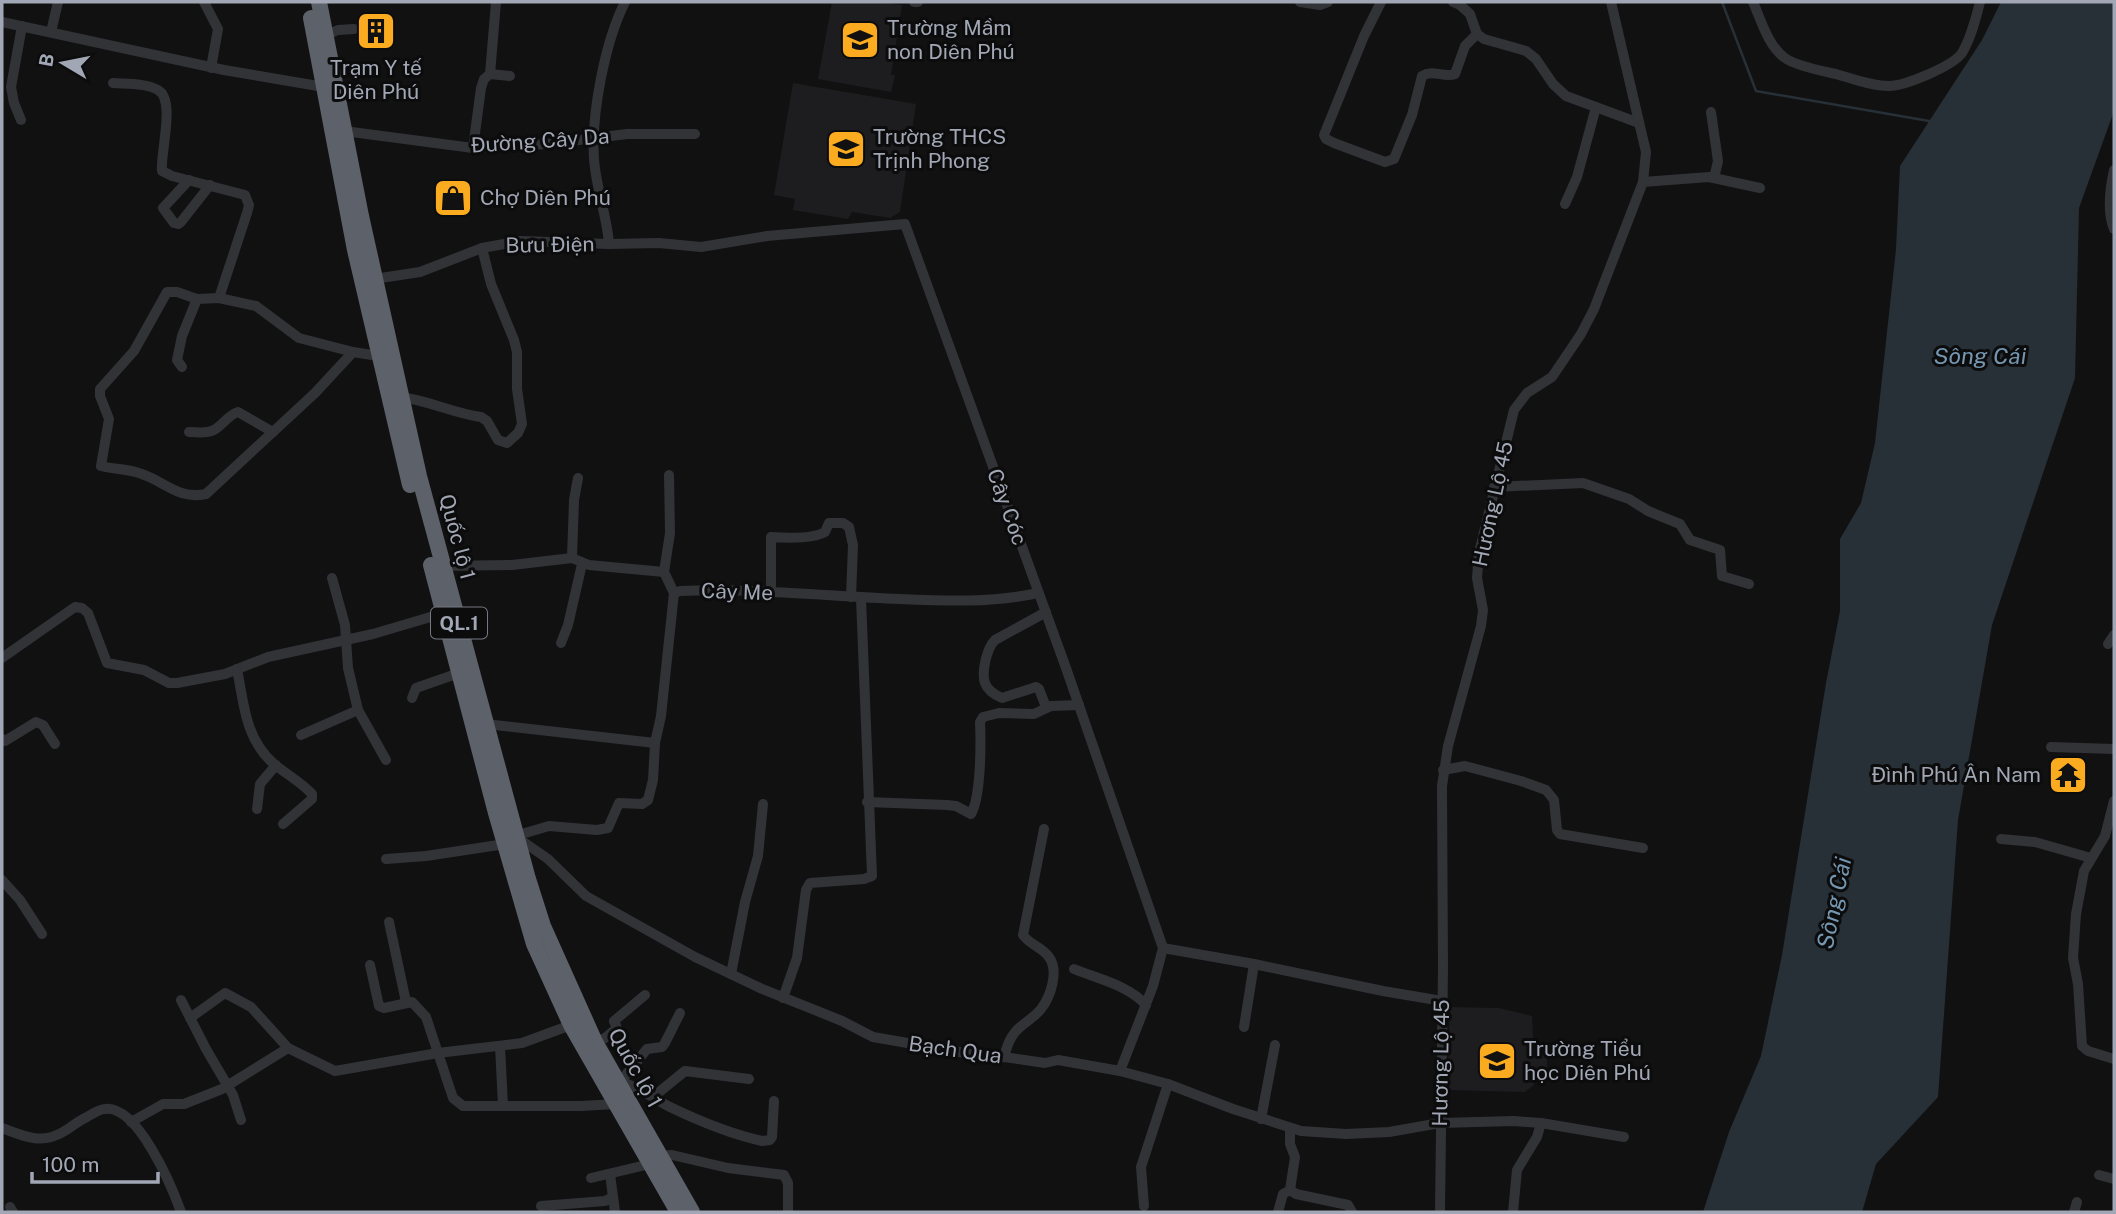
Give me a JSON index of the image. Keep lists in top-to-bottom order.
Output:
{
  "streets": {
    "highway": ["Quốc lộ 1", "QL.1"],
    "street": [
      "Đường Cây Da",
      "Bưu Điện",
      "Hương Lộ 45",
      "Cây Cóc",
      "Cây Me",
      "Bạch Qua"
    ]
  },
  "crossings": [
    ["Đường Cây Da", "Bưu Điện"],
    ["Đường Cây Da", "Quốc lộ 1"],
    ["Bưu Điện", "Cây Cóc"],
    ["Bưu Điện", "Quốc lộ 1"],
    ["Hương Lộ 45", "Bạch Qua"],
    ["Cây Cóc", "Cây Me"],
    ["Quốc lộ 1", "Cây Me"],
    ["Quốc lộ 1", "Bạch Qua"],
    ["Cây Me", "Bạch Qua"]
  ],
  "water": ["Sông Cái"],
  "places": {
    "building": ["Trạm Y tế Diên Phú"],
    "school or university": ["Trường Mầm non Diên Phú", "Trường THCS Trịnh Phong", "Trường Tiểu học Diên Phú"],
    "shop": ["Chợ Diên Phú"],
    "temple": ["Đình Phú Ân Nam"]
  },
  "scale_bar": "100 m",
  "north": "left"
}
